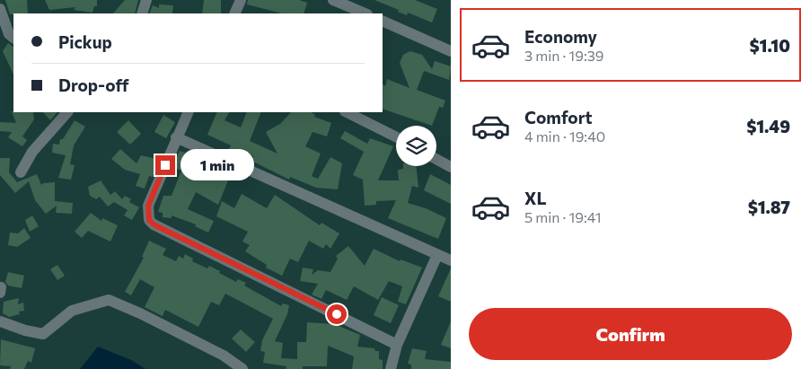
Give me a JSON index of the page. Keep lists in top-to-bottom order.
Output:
{
  "page": {
    "list": [
      {
        "name": "Economy",
        "note": "3 min · 19:39",
        "value": "$1.10"
      },
      {
        "name": "Comfort",
        "note": "4 min · 19:40",
        "value": "$1.49"
      },
      {
        "name": "XL",
        "note": "5 min · 19:41",
        "value": "$1.87"
      }
    ],
    "banner": ["Pickup", "Drop-off"],
    "bubble": "1 min",
    "buttons": "Confirm"
  }
}
